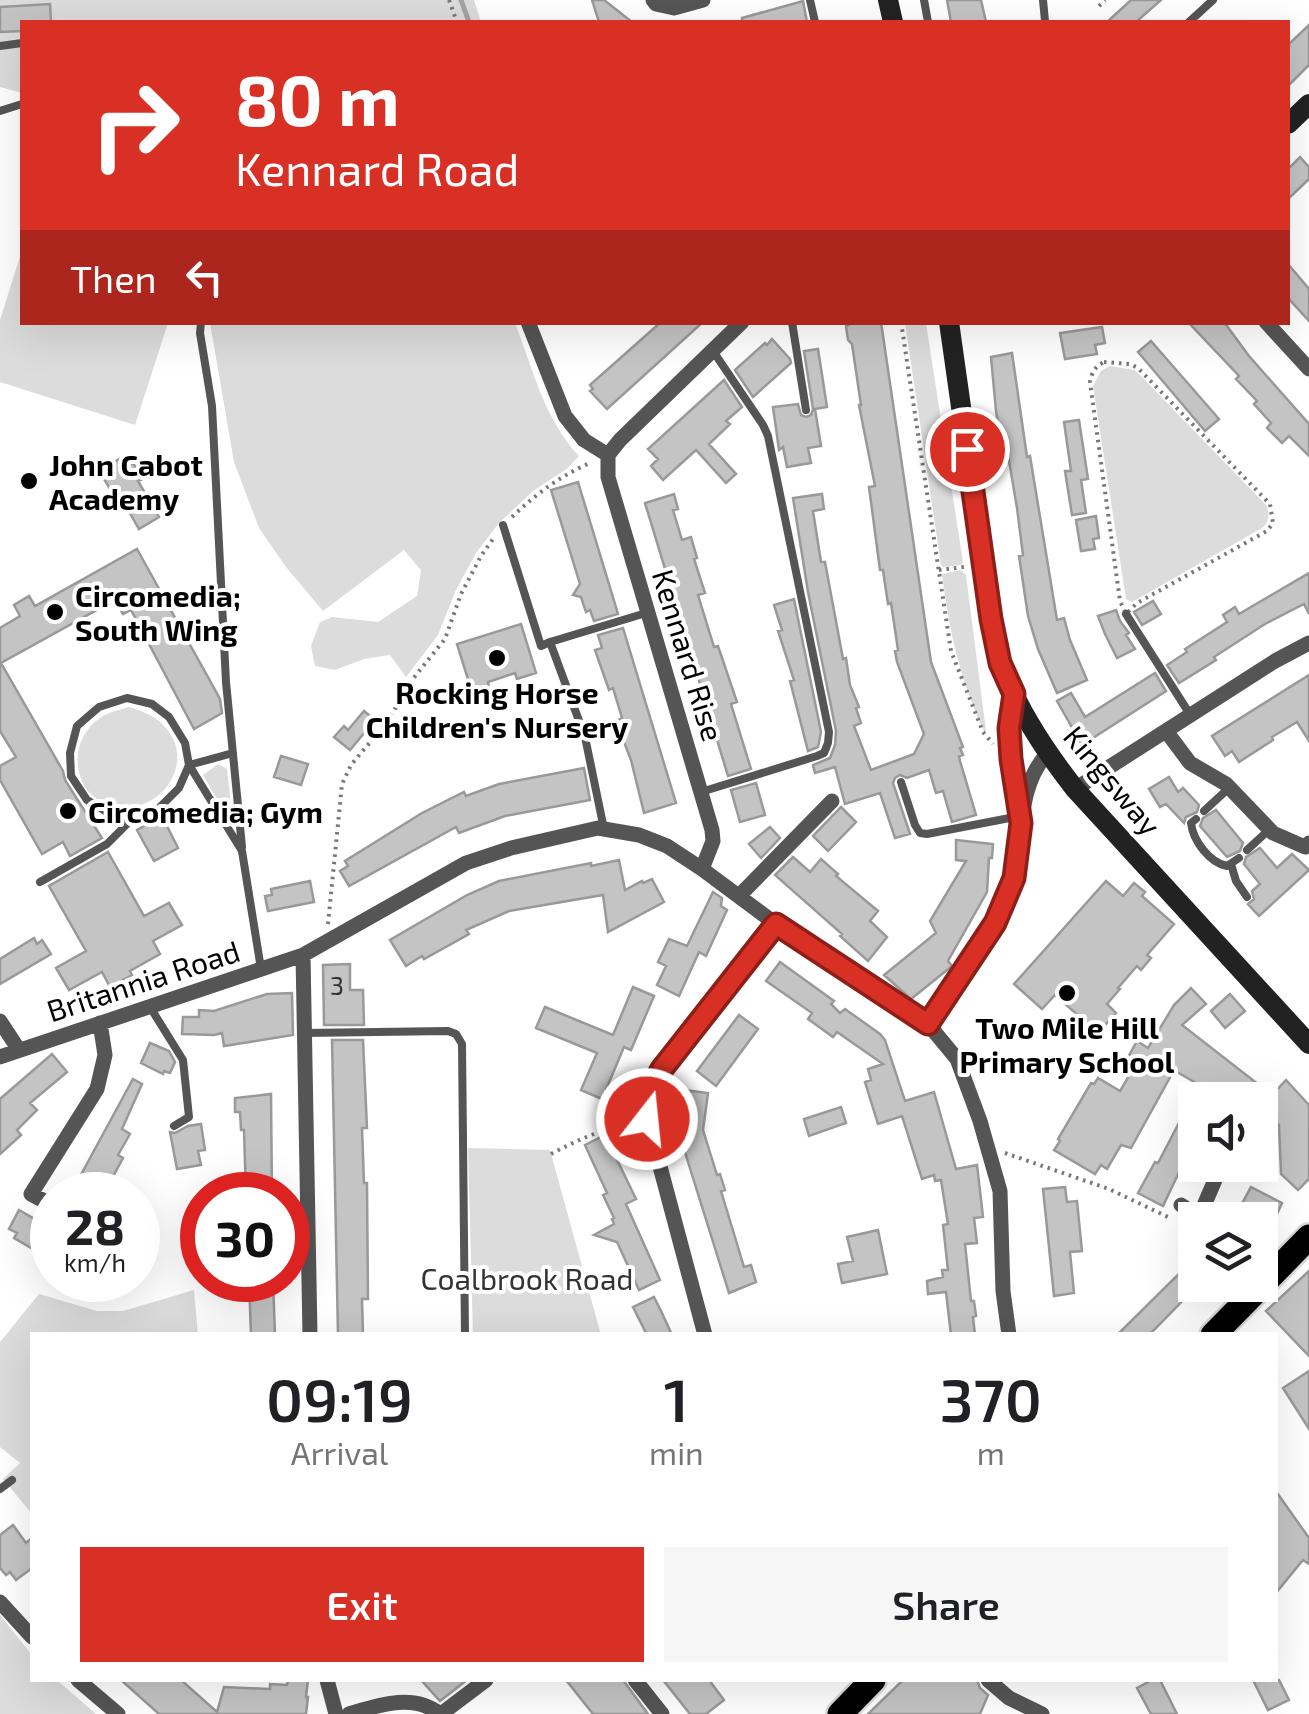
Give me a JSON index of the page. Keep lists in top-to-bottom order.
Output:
{
  "streets": {
    "street": ["Kennard Rise", "Kingsway", "Britannia Road"]
  },
  "parks": ["Coalbrook Road"],
  "places": [
    "John Cabot Academy",
    "Circomedia; South Wing",
    "Rocking Horse Children's Nursery",
    "Circomedia; Gym",
    "Two Mile Hill Primary School"
  ],
  "house_numbers": ["3"],
  "page": {
    "turn": ["80 m", "Kennard Road"],
    "then": "Then",
    "speed": "28 km/h",
    "limit": "30",
    "eta": [
      "09:19",
      "Arrival",
      "1",
      "min",
      "370",
      "m"
    ],
    "buttons": ["Exit", "Share"]
  }
}
